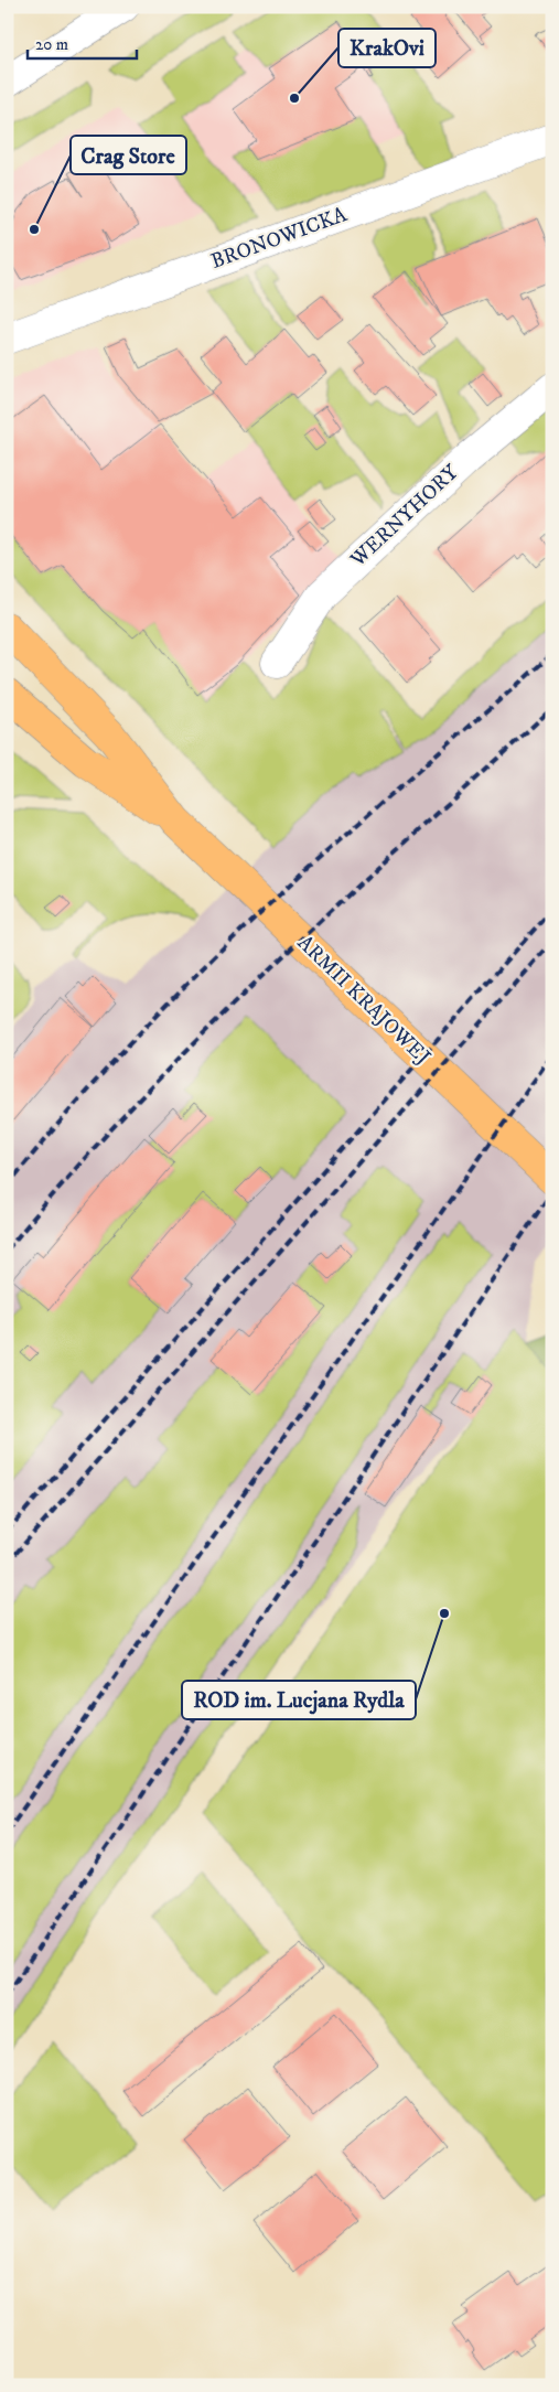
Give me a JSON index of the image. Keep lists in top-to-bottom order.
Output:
{
  "streets": {
    "main road": ["ARMII KRAJOWEJ"],
    "street": ["BRONOWICKA", "WERNYHORY"]
  },
  "places": ["KrakOvi", "Crag Store", "ROD im. Lucjana Rydla"],
  "scale_bar": "20 m"
}
